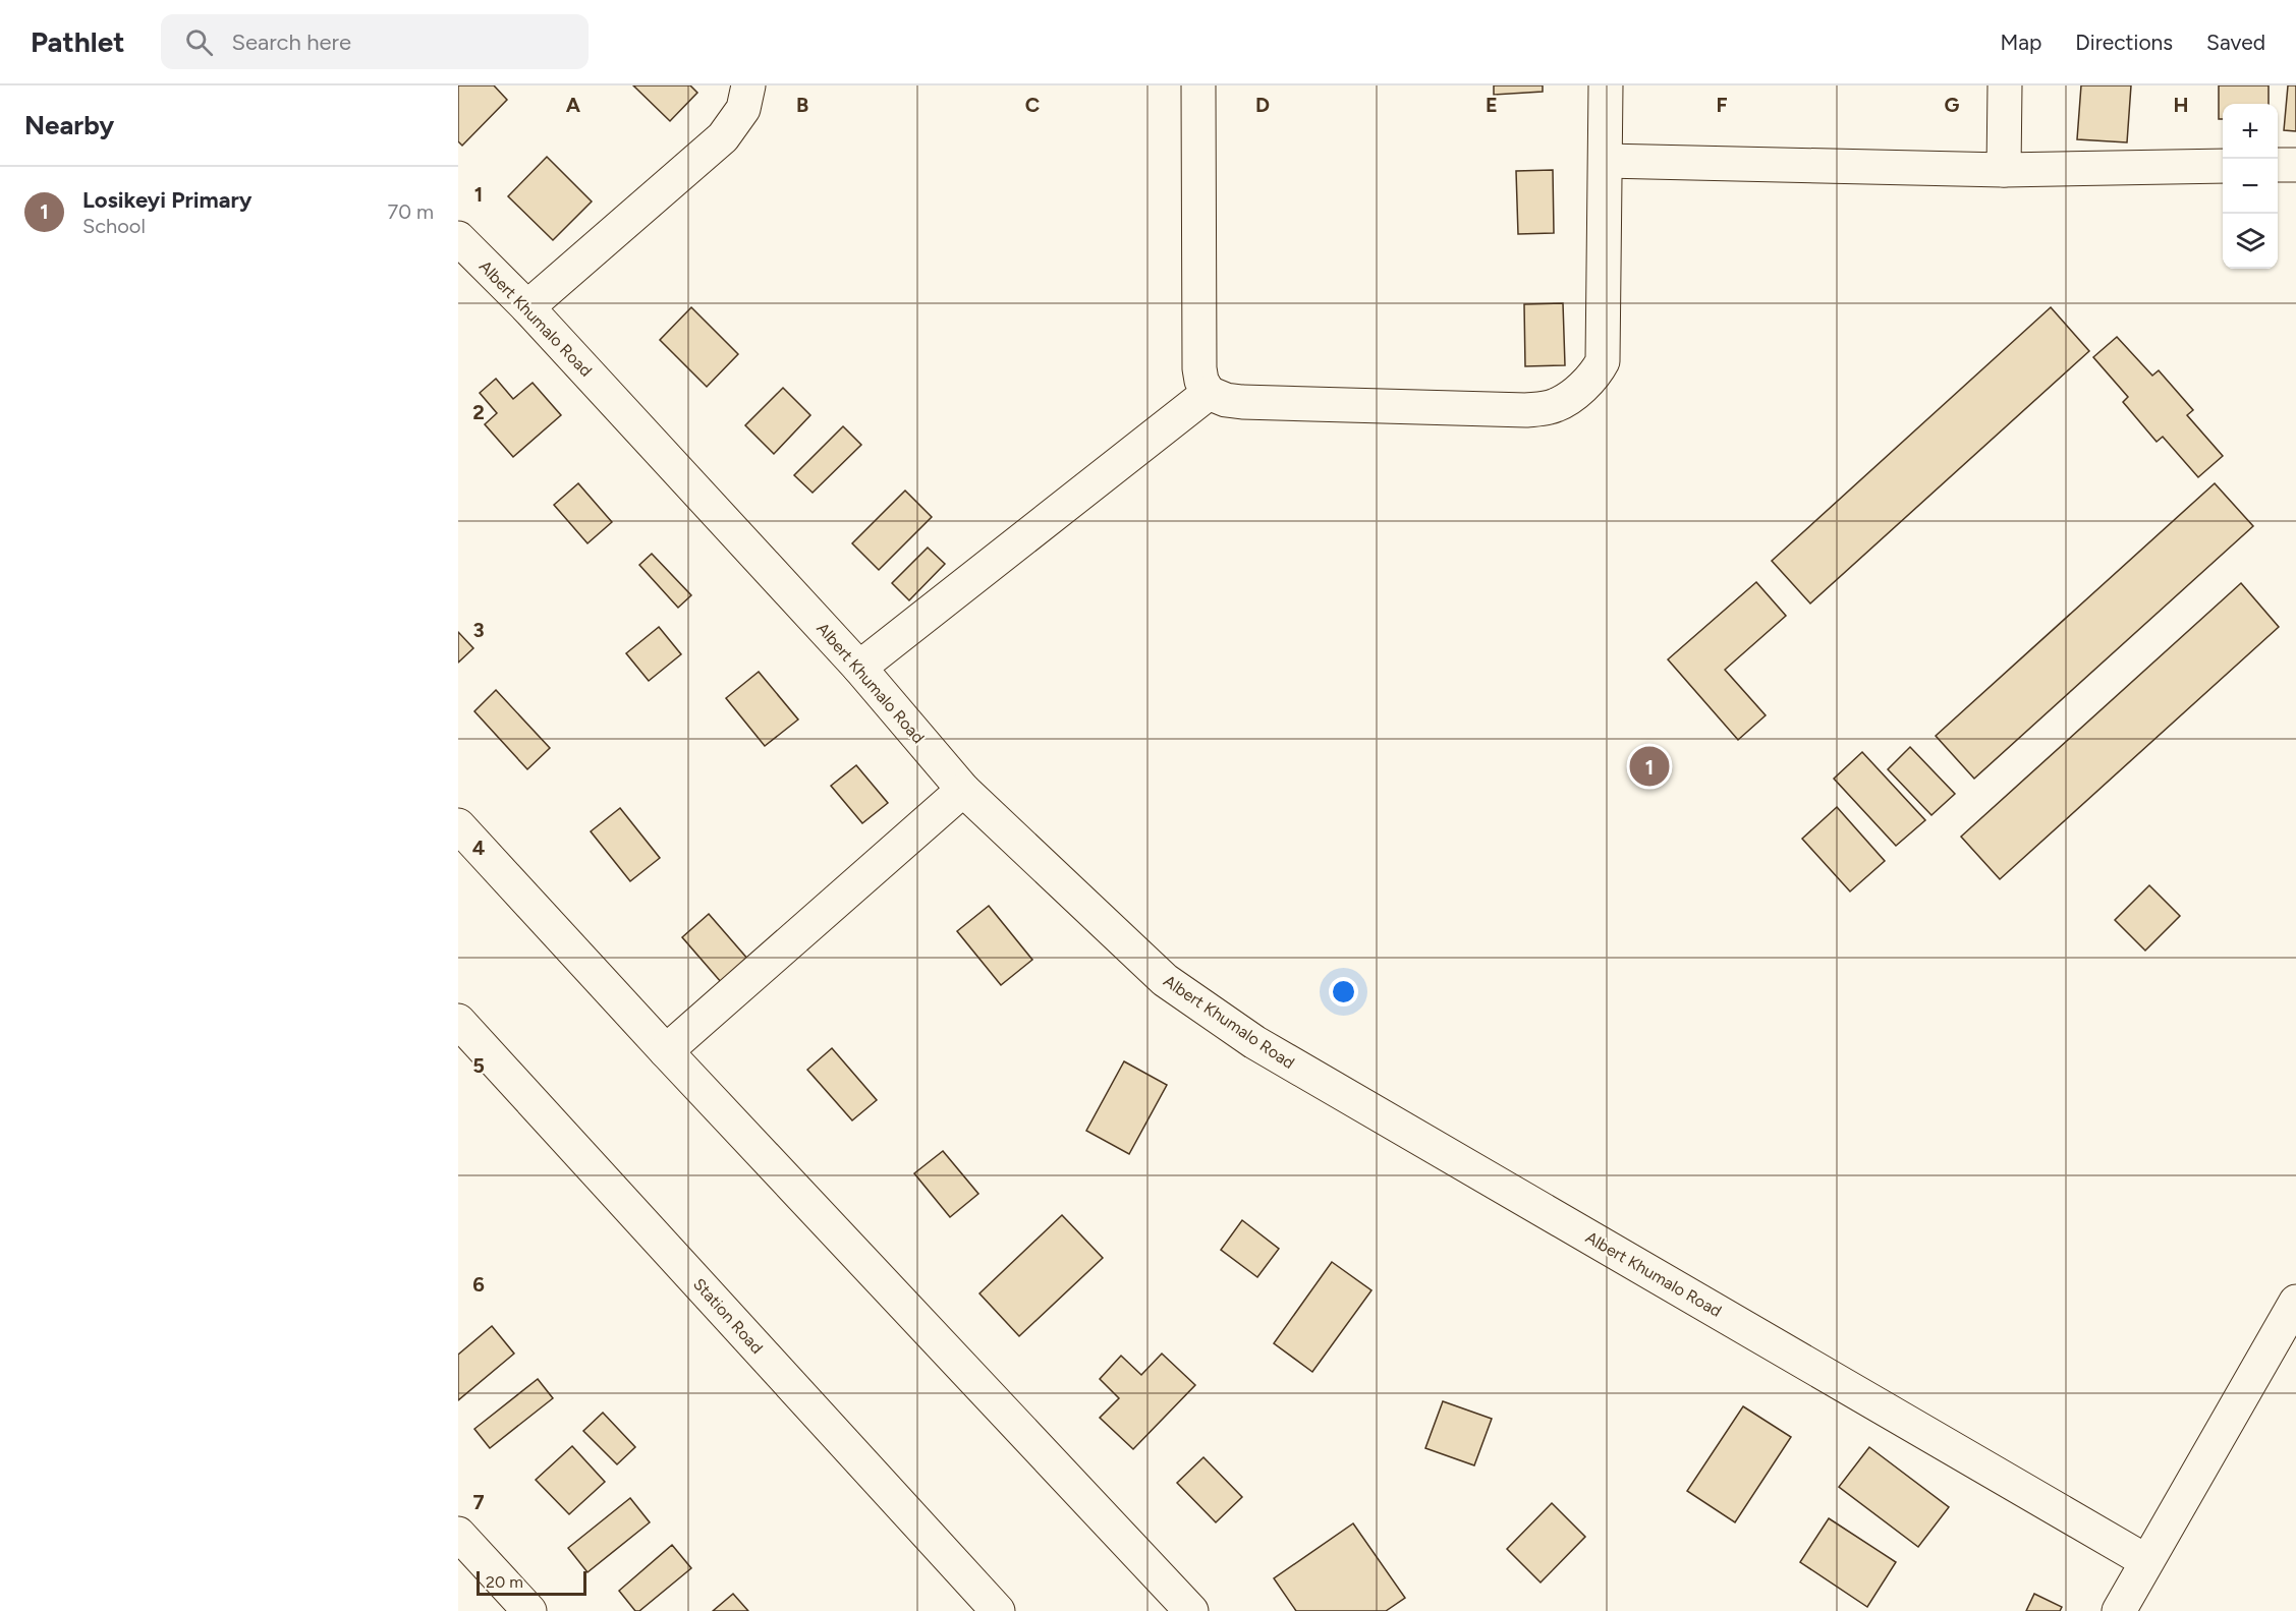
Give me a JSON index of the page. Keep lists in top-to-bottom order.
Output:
{
  "streets": {
    "street": ["Albert Khumalo Road", "Station Road"]
  },
  "scale_bar": "20 m",
  "page": {
    "header": "Pathlet",
    "search": "Search here",
    "nav": ["Map", "Directions", "Saved"],
    "heading": "Nearby",
    "map_buttons": ["+", "−"],
    "list": [
      {
        "mark": "1",
        "name": "Losikeyi Primary",
        "note": "School",
        "value": "70 m"
      }
    ],
    "pins": "1",
    "scale": "20 m"
  },
  "grid": {
    "columns": [
      "A",
      "B",
      "C",
      "D",
      "E",
      "F",
      "G",
      "H"
    ],
    "rows": [
      "1",
      "2",
      "3",
      "4",
      "5",
      "6",
      "7"
    ]
  }
}
